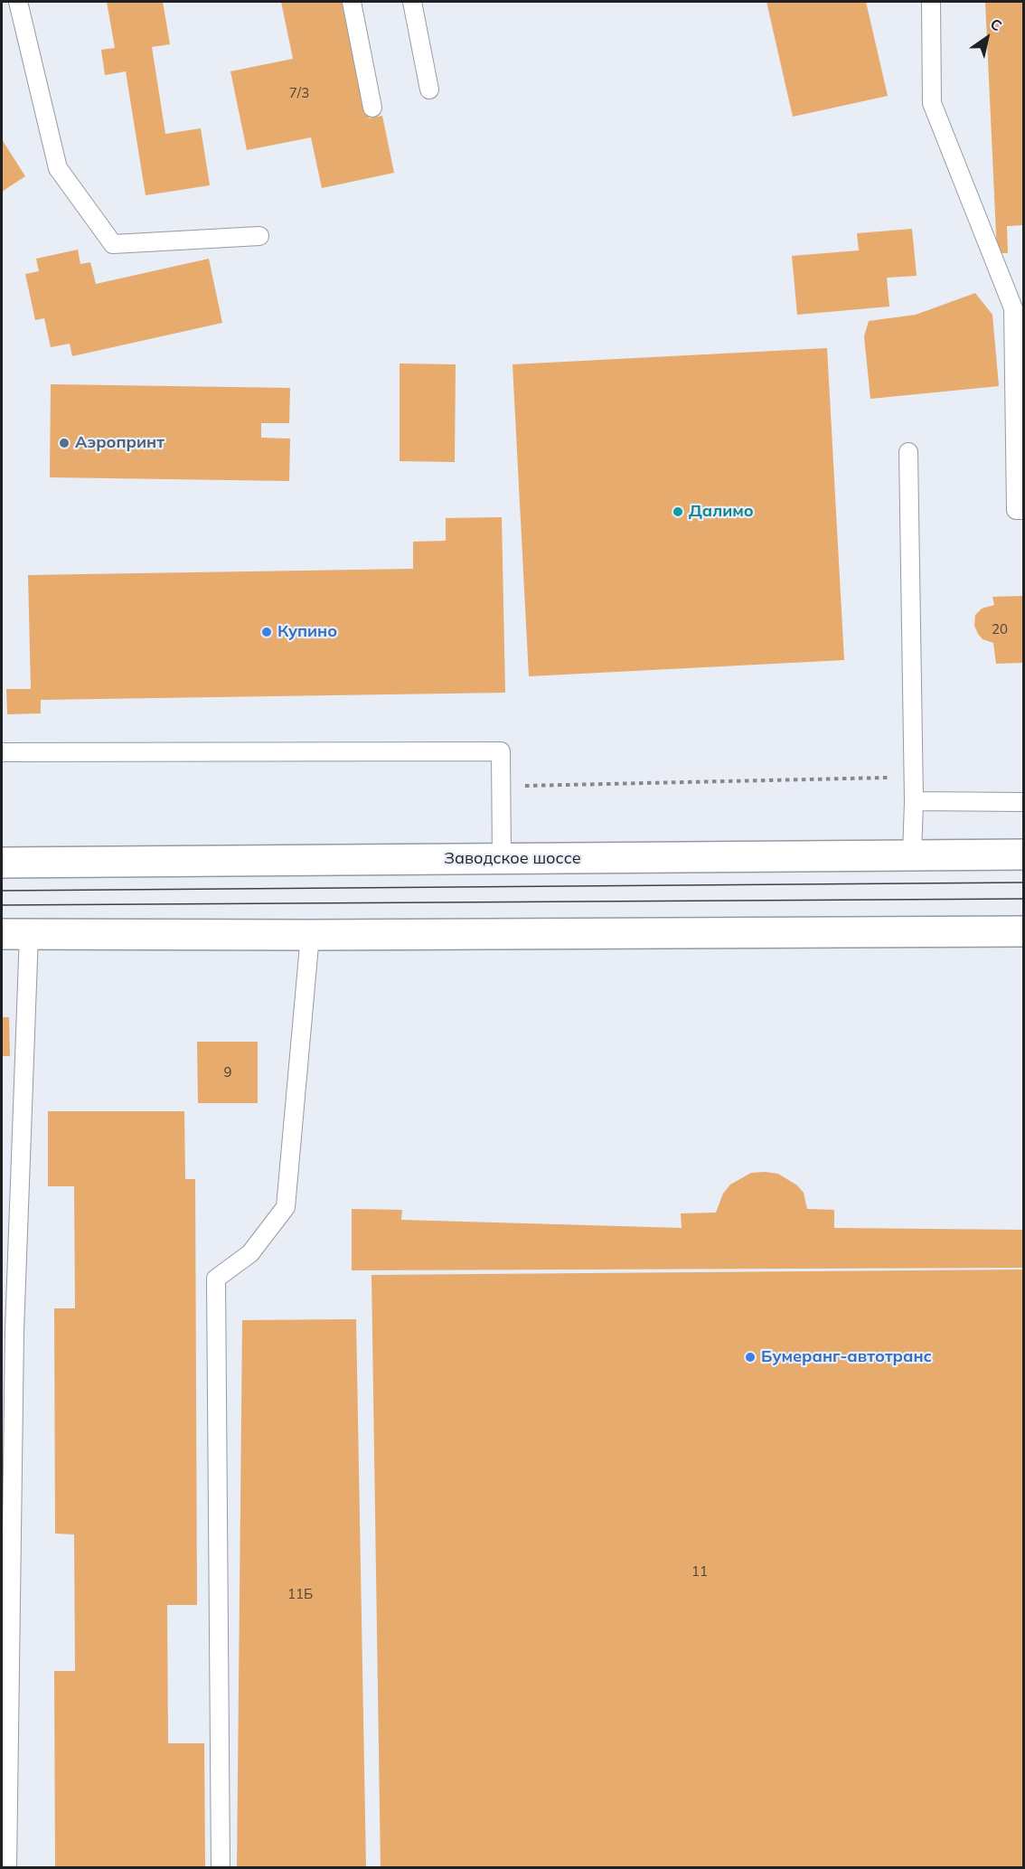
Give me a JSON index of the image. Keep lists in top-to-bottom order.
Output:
{
  "streets": {
    "main road": ["Заводское шоссе"]
  },
  "places": [
    "Аэропринт",
    "Далимо",
    "Купино",
    "Бумеранг-автотранс"
  ],
  "house_numbers": [
    "7/3",
    "20",
    "9",
    "11",
    "11Б"
  ],
  "north": "top right"
}
